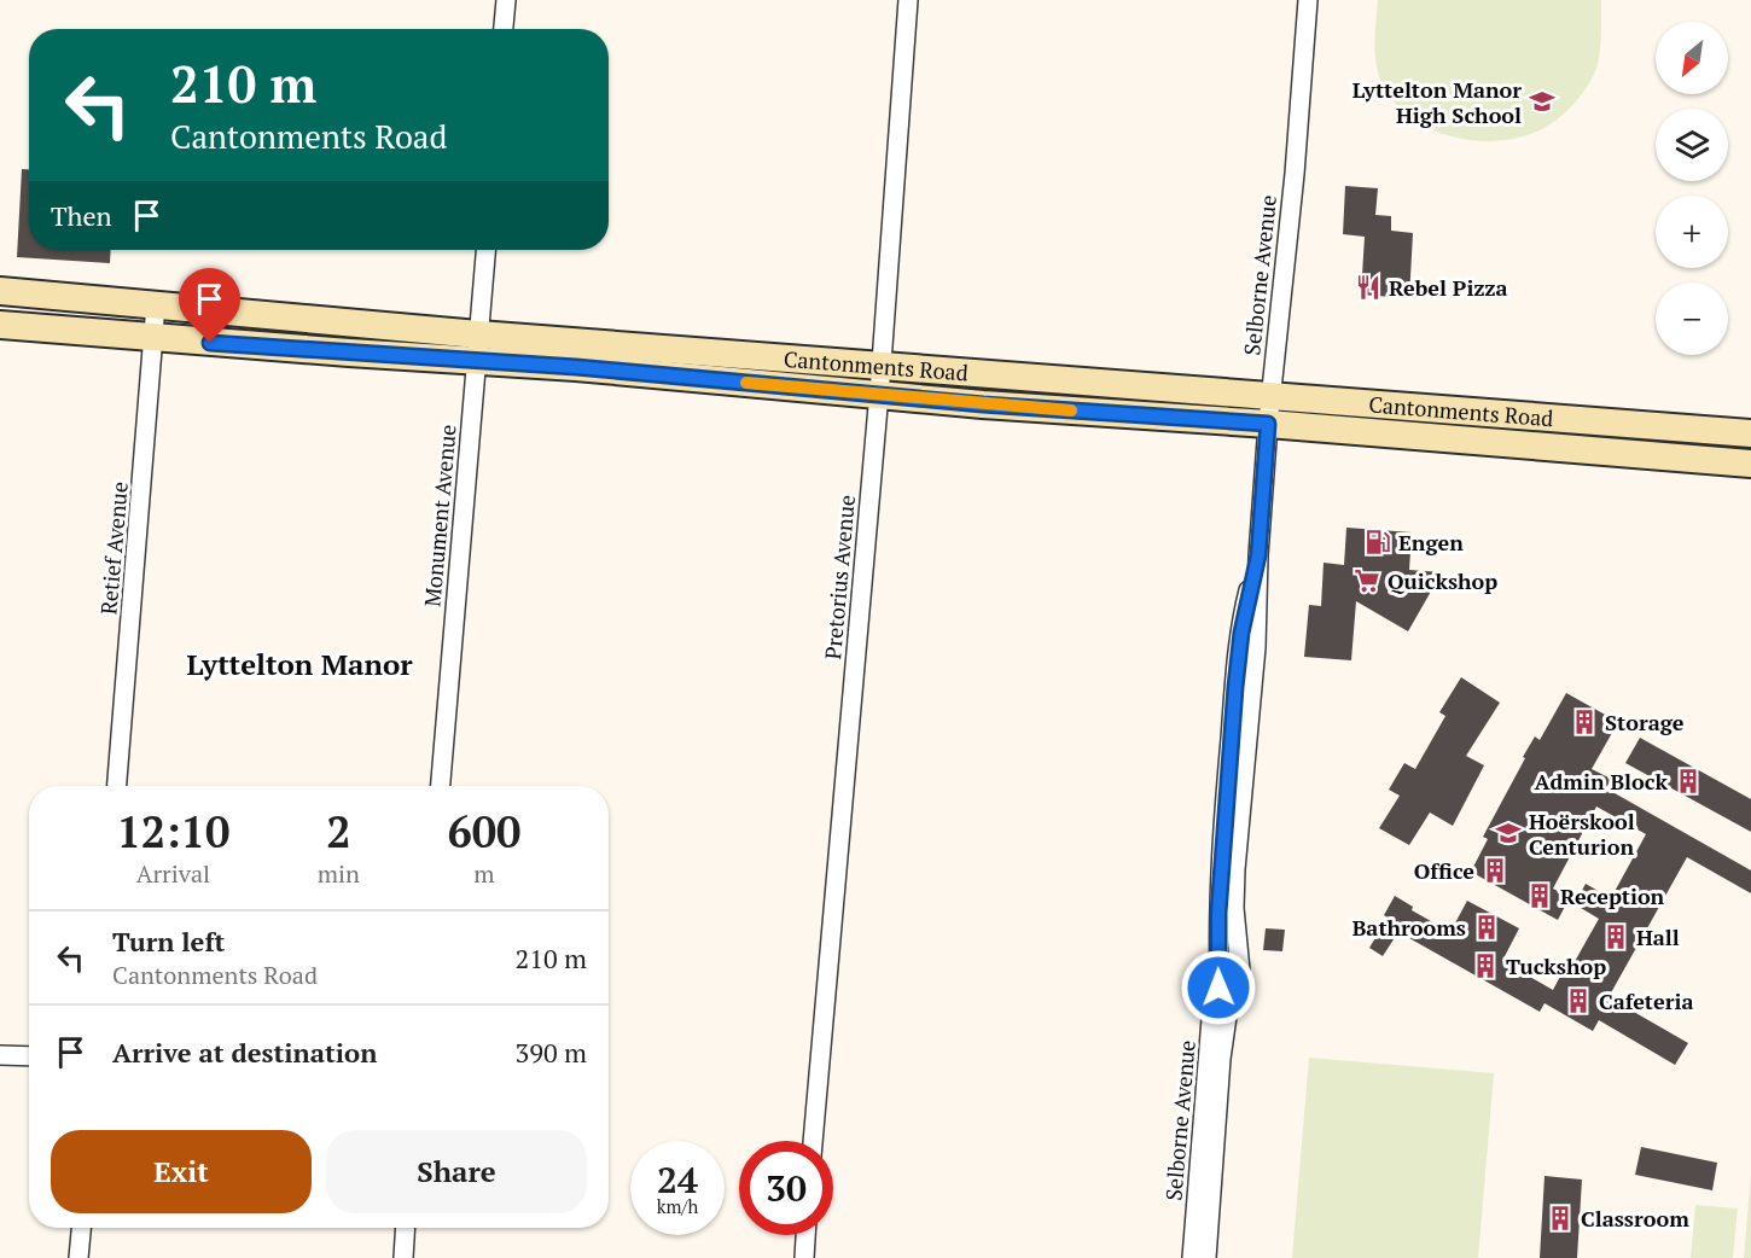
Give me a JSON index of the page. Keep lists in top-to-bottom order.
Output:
{
  "streets": {
    "main road": ["Cantonments Road"],
    "street": [
      "Selborne Avenue",
      "Monument Avenue",
      "Retief Avenue",
      "Pretorius Avenue"
    ]
  },
  "crossings": [
    ["Selborne Avenue", "Cantonments Road"],
    ["Cantonments Road", "Monument Avenue"],
    ["Cantonments Road", "Retief Avenue"],
    ["Cantonments Road", "Pretorius Avenue"]
  ],
  "districts": ["Lyttelton Manor"],
  "places": {
    "school or university": ["Lyttelton Manor High School", "Hoërskool Centurion"],
    "restaurant": ["Rebel Pizza"],
    "fuel station": ["Engen"],
    "supermarket": ["Quickshop"],
    "building": [
      "Storage",
      "Admin Block",
      "Office",
      "Reception",
      "Bathrooms",
      "Hall",
      "Tuckshop",
      "Cafeteria",
      "Classroom"
    ]
  },
  "north": "bottom left",
  "page": {
    "map_buttons": ["+", "−"],
    "turn": ["210 m", "Cantonments Road"],
    "then": "Then",
    "eta": [
      "12:10",
      "Arrival",
      "2",
      "min",
      "600",
      "m"
    ],
    "list": [
      {
        "name": "Turn left",
        "note": "Cantonments Road",
        "value": "210 m"
      },
      {
        "name": "Arrive at destination",
        "value": "390 m"
      }
    ],
    "buttons": ["Exit", "Share"],
    "speed": "24 km/h",
    "limit": "30"
  }
}
